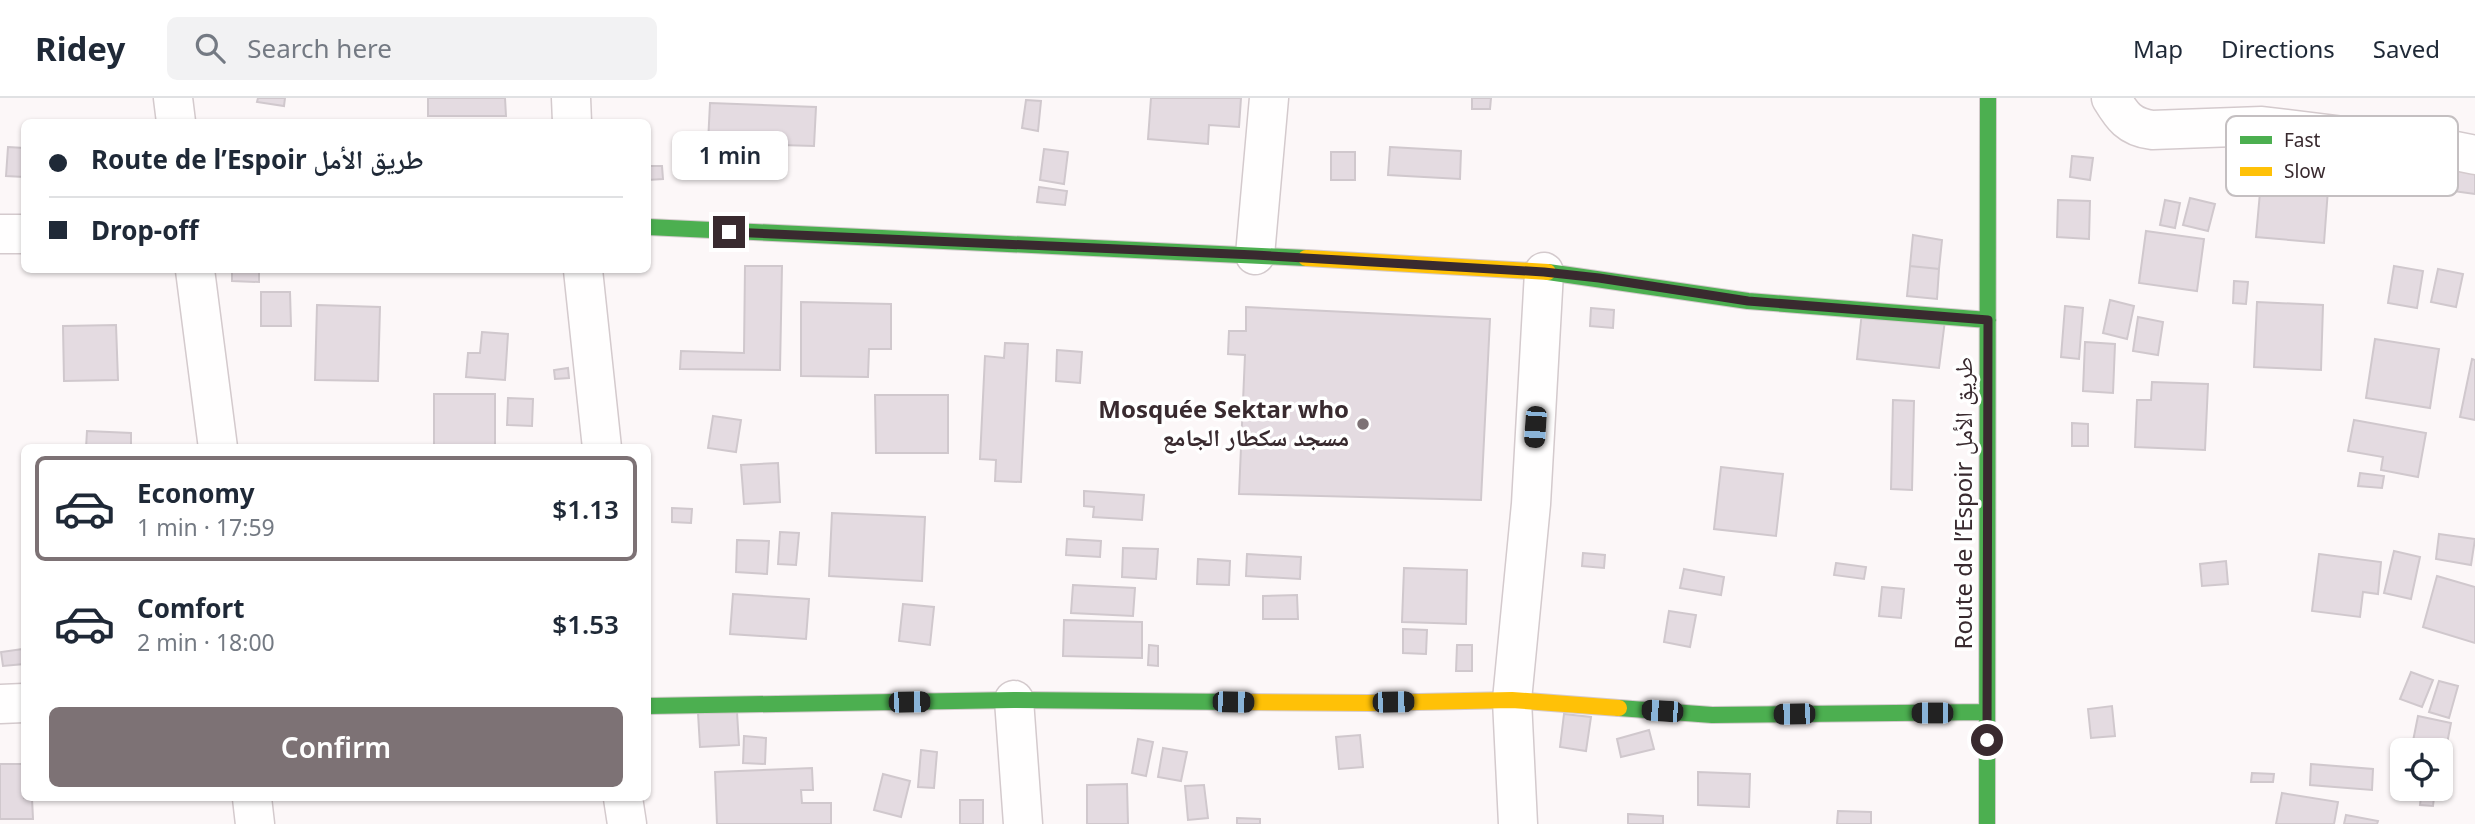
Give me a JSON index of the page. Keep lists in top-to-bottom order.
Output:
{
  "streets": {
    "main road": ["Route de l’Espoir طريق الأمل"]
  },
  "places": ["Mosquée Sektar who مسجد سكطار الجامع"],
  "legend": ["Fast", "Slow"],
  "page": {
    "header": "Ridey",
    "search": "Search here",
    "nav": ["Map", "Directions", "Saved"],
    "banner": ["Route de l’Espoir طريق الأمل", "Drop-off"],
    "bubble": "1 min",
    "list": [
      {
        "name": "Economy",
        "note": "1 min · 17:59",
        "value": "$1.13"
      },
      {
        "name": "Comfort",
        "note": "2 min · 18:00",
        "value": "$1.53"
      }
    ],
    "buttons": "Confirm"
  }
}
